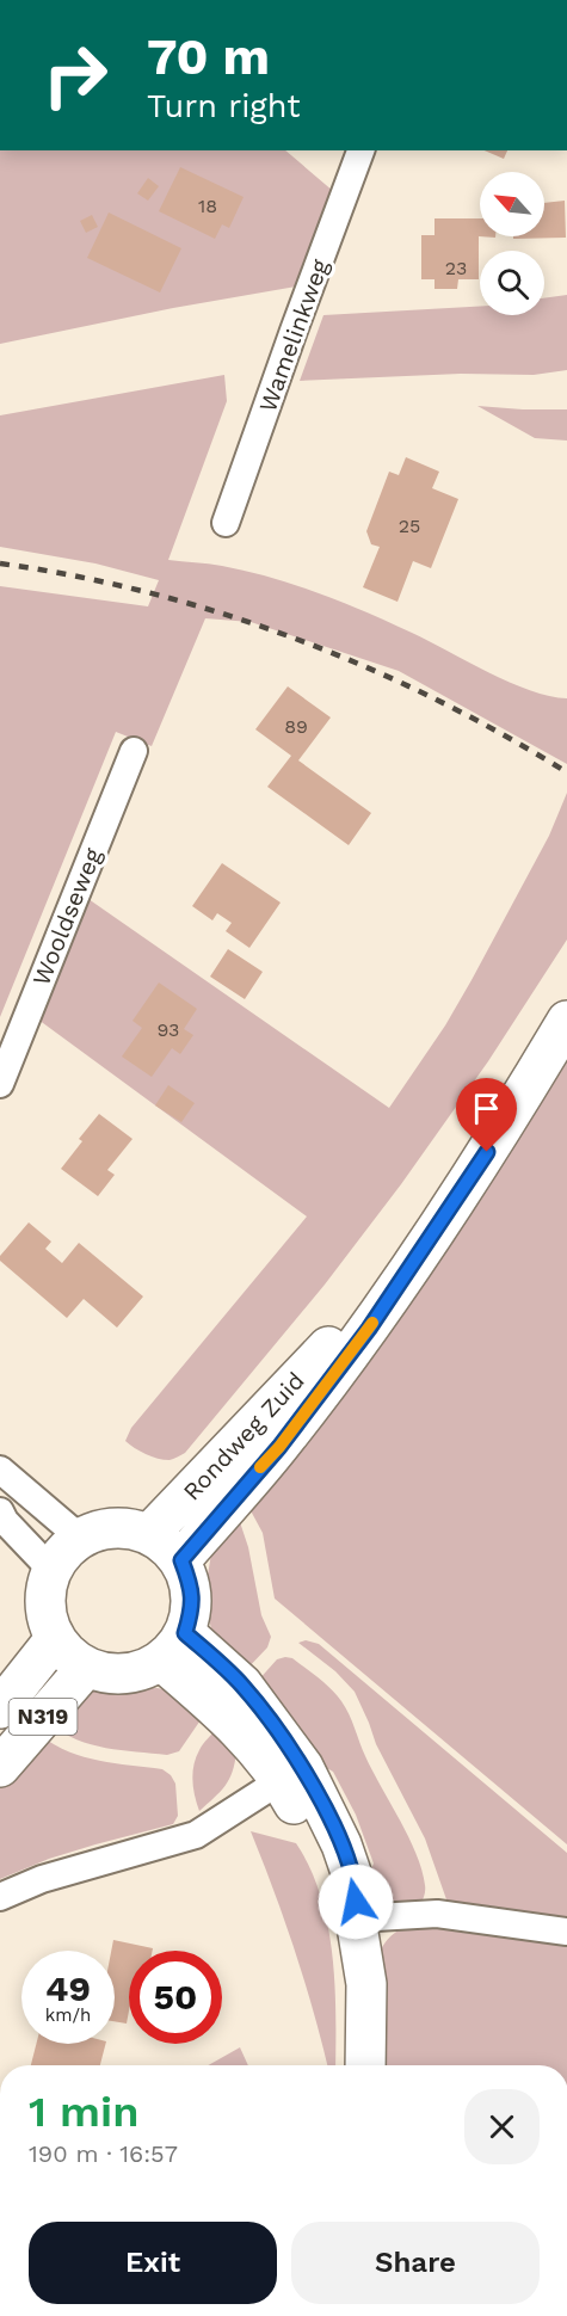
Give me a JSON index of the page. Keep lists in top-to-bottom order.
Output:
{
  "streets": {
    "main road": ["Rondweg Zuid", "N319"],
    "street": ["Wamelinkweg", "Wooldseweg"]
  },
  "crossings": [
    ["Rondweg Zuid", "N319"]
  ],
  "house_numbers": [
    "18",
    "23",
    "25",
    "89",
    "93"
  ],
  "north": "top left",
  "page": {
    "turn": ["70 m", "Turn right"],
    "speed": "49 km/h",
    "limit": "50",
    "heading": ["1 min", "190 m · 16:57"],
    "buttons": ["Exit", "Share"]
  }
}
